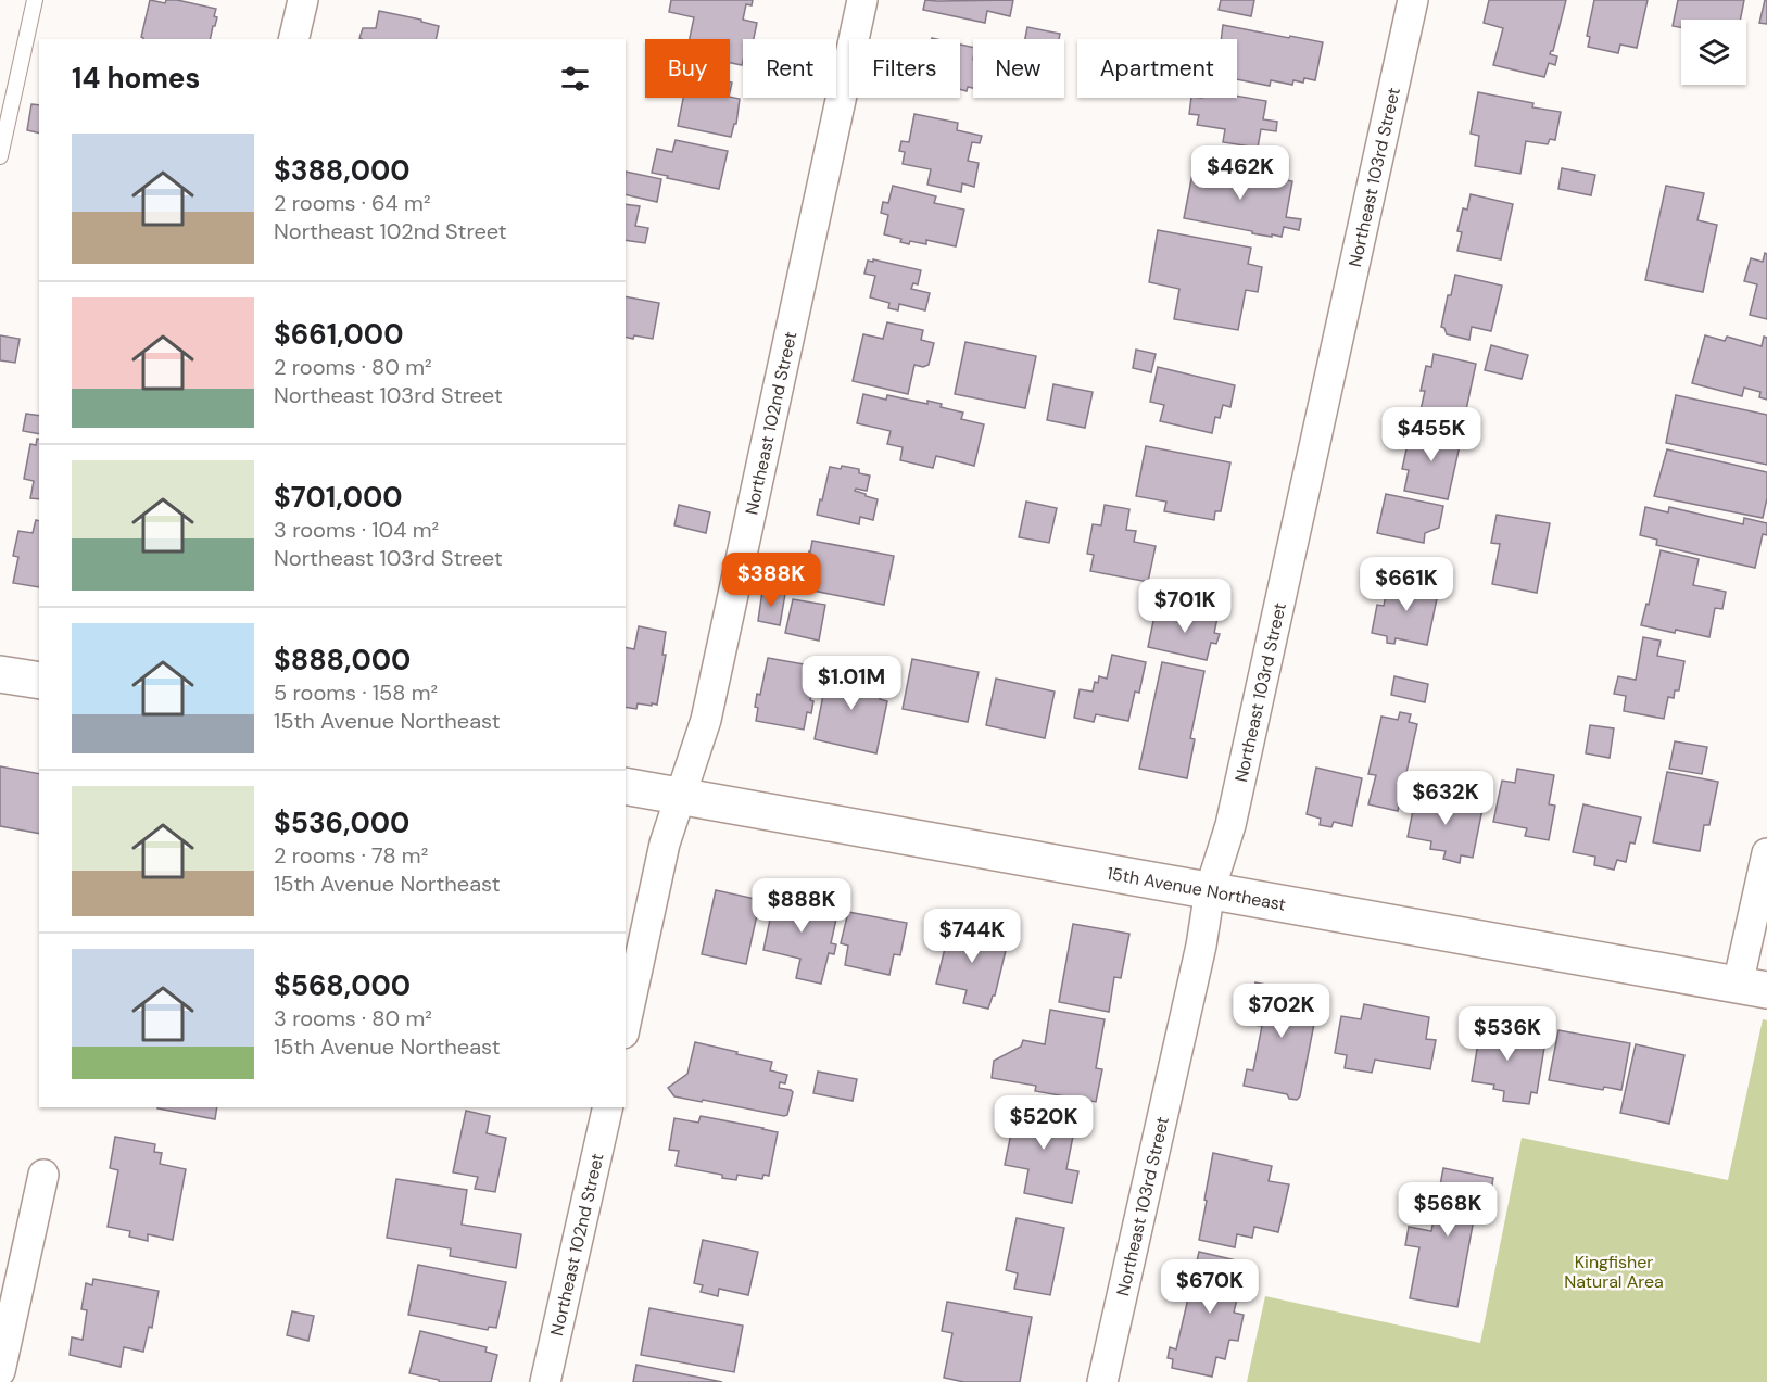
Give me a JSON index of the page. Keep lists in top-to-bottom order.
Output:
{
  "streets": {
    "street": ["Northeast 103rd Street", "Northeast 102nd Street", "15th Avenue Northeast"]
  },
  "crossings": [
    ["Northeast 103rd Street", "15th Avenue Northeast"],
    ["Northeast 102nd Street", "15th Avenue Northeast"]
  ],
  "parks": ["Kingfisher Natural Area"],
  "page": {
    "chip": [
      "Buy",
      "Rent",
      "Filters",
      "New",
      "Apartment"
    ],
    "heading": "14 homes",
    "list": [
      {
        "name": "$388,000",
        "note": "2 rooms · 64 m² · Northeast 102nd Street"
      },
      {
        "name": "$661,000",
        "note": "2 rooms · 80 m² · Northeast 103rd Street"
      },
      {
        "name": "$701,000",
        "note": "3 rooms · 104 m² · Northeast 103rd Street"
      },
      {
        "name": "$888,000",
        "note": "5 rooms · 158 m² · 15th Avenue Northeast"
      },
      {
        "name": "$536,000",
        "note": "2 rooms · 78 m² · 15th Avenue Northeast"
      },
      {
        "name": "$568,000",
        "note": "3 rooms · 80 m² · 15th Avenue Northeast"
      }
    ],
    "price": [
      "$462K",
      "$455K",
      "$388K",
      "$661K",
      "$701K",
      "$1.01M",
      "$632K",
      "$888K",
      "$744K",
      "$702K",
      "$536K",
      "$520K",
      "$568K",
      "$670K"
    ]
  }
}
